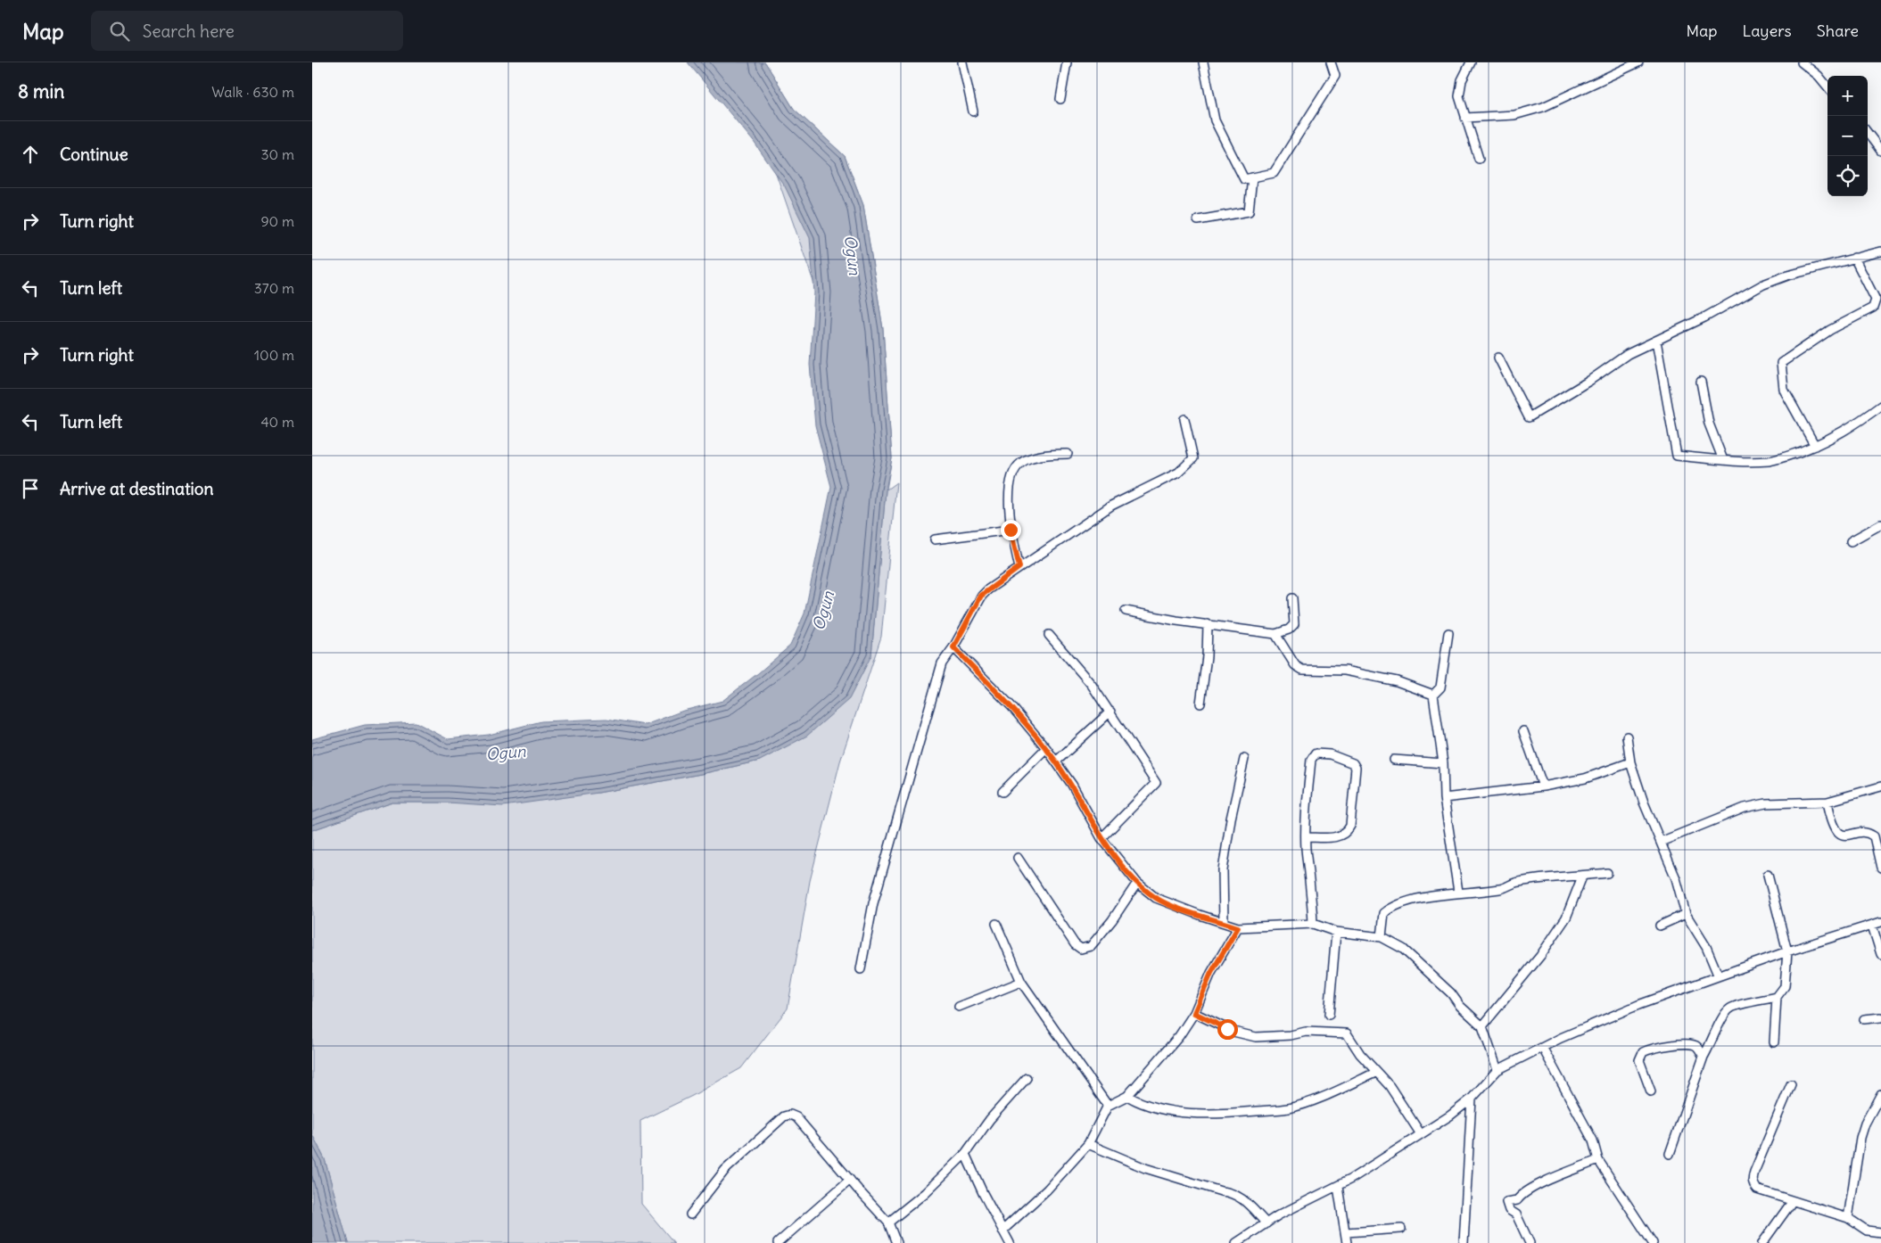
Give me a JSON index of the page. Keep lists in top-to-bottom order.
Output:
{
  "water": ["Ogun"],
  "page": {
    "header": "Map",
    "search": "Search here",
    "nav": ["Map", "Layers", "Share"],
    "heading": ["8 min", "Walk · 630 m"],
    "map_buttons": ["+", "−"],
    "list": [
      ["Continue", "30 m"],
      ["Turn right", "90 m"],
      ["Turn left", "370 m"],
      ["Turn right", "100 m"],
      ["Turn left", "40 m"],
      "Arrive at destination"
    ]
  }
}
